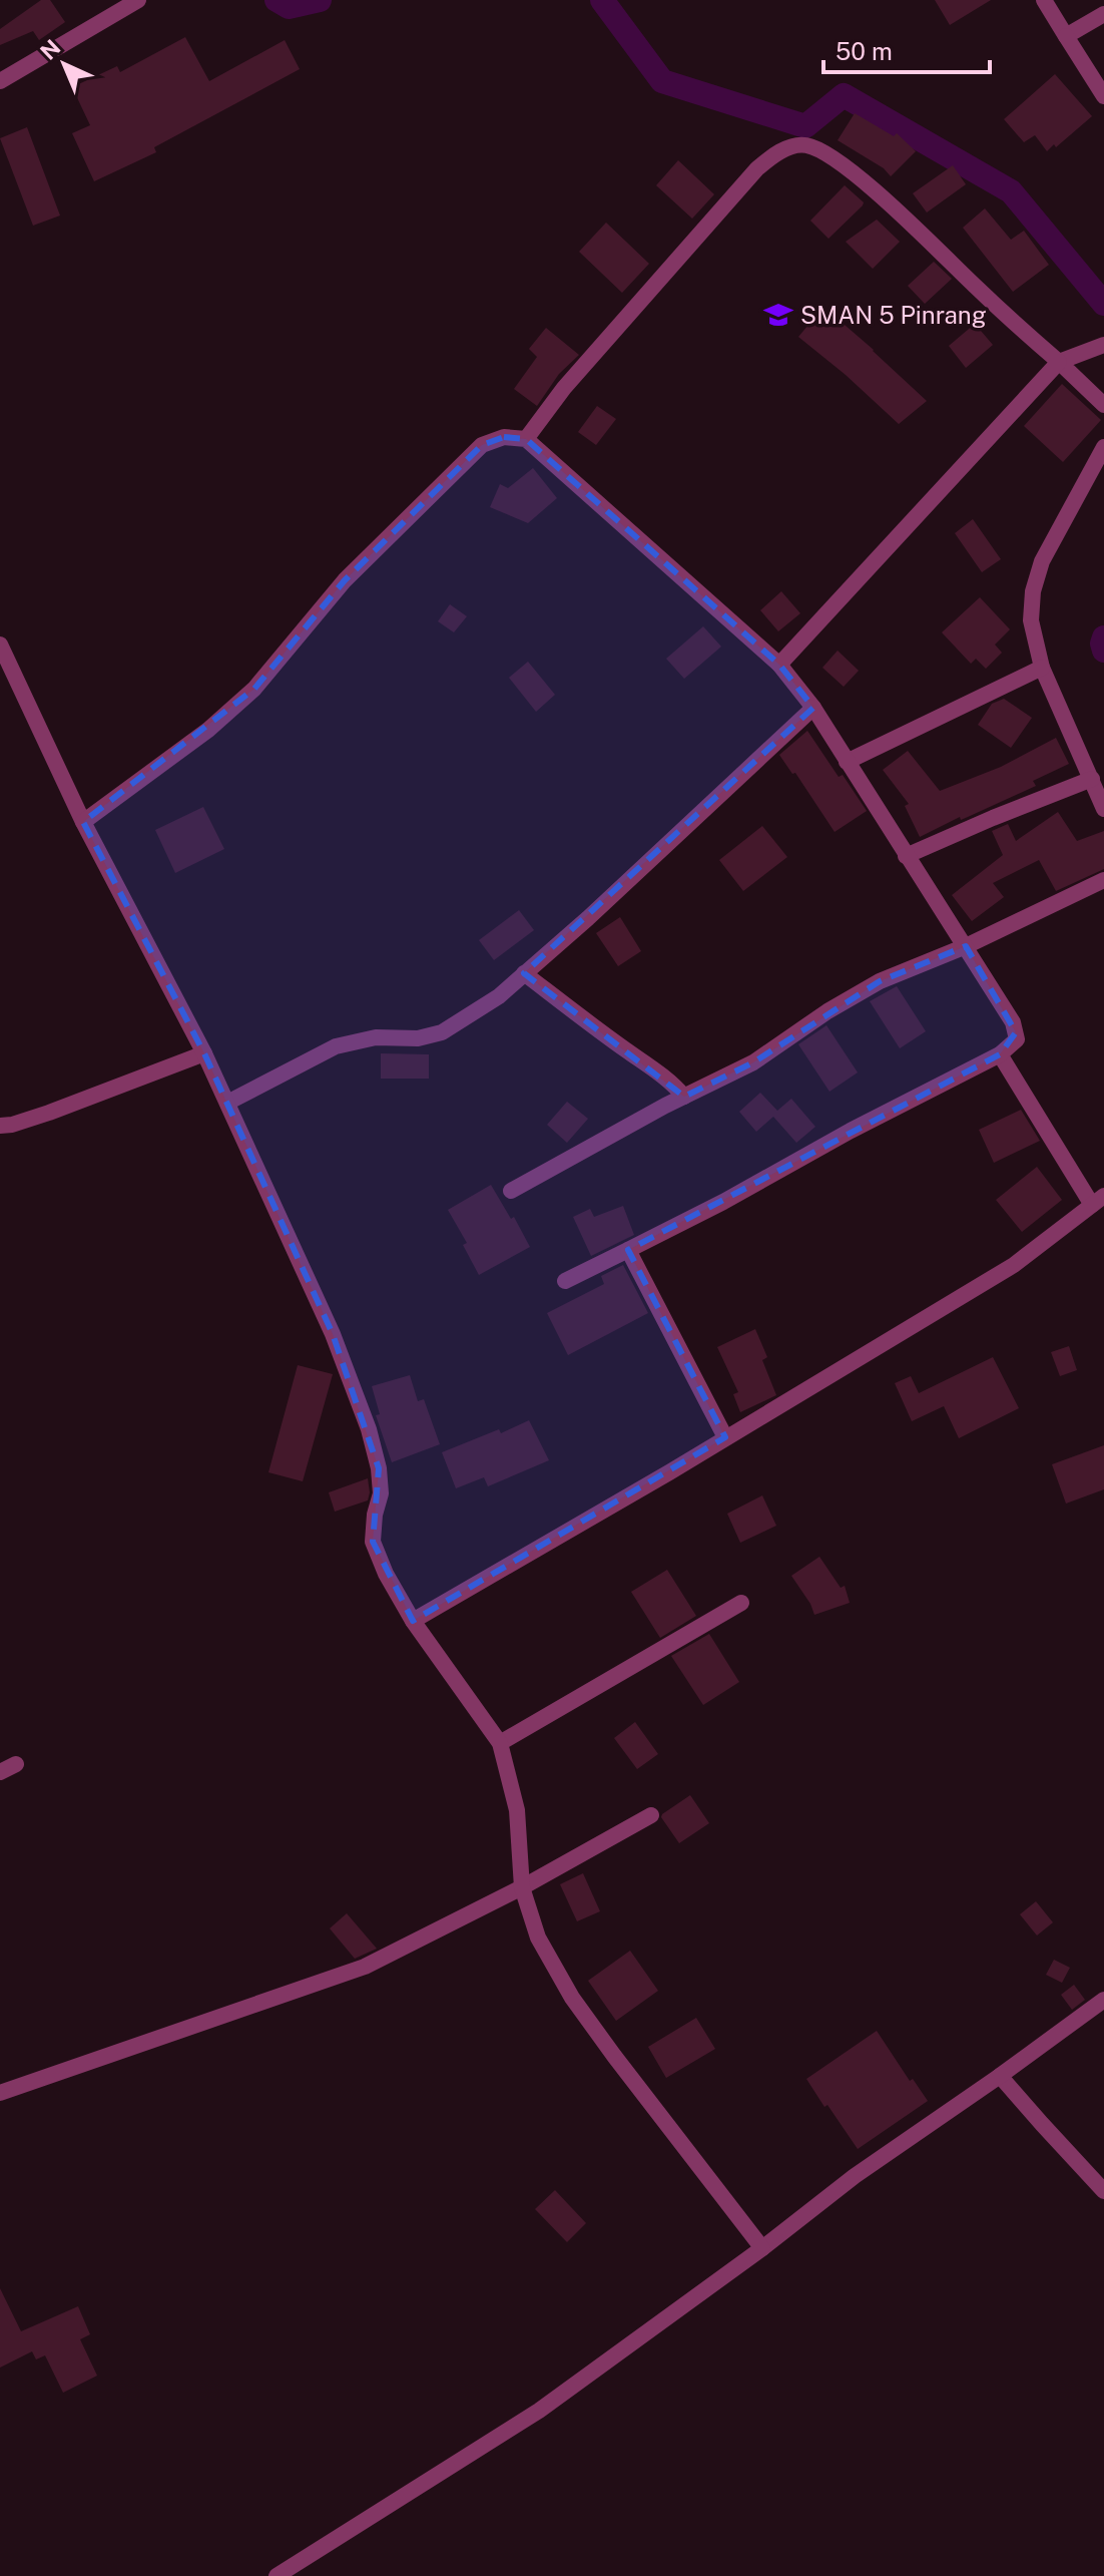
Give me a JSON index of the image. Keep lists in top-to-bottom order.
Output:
{
  "places": {
    "school or university": ["SMAN 5 Pinrang"]
  },
  "scale_bar": "50 m",
  "north": "top left"
}
